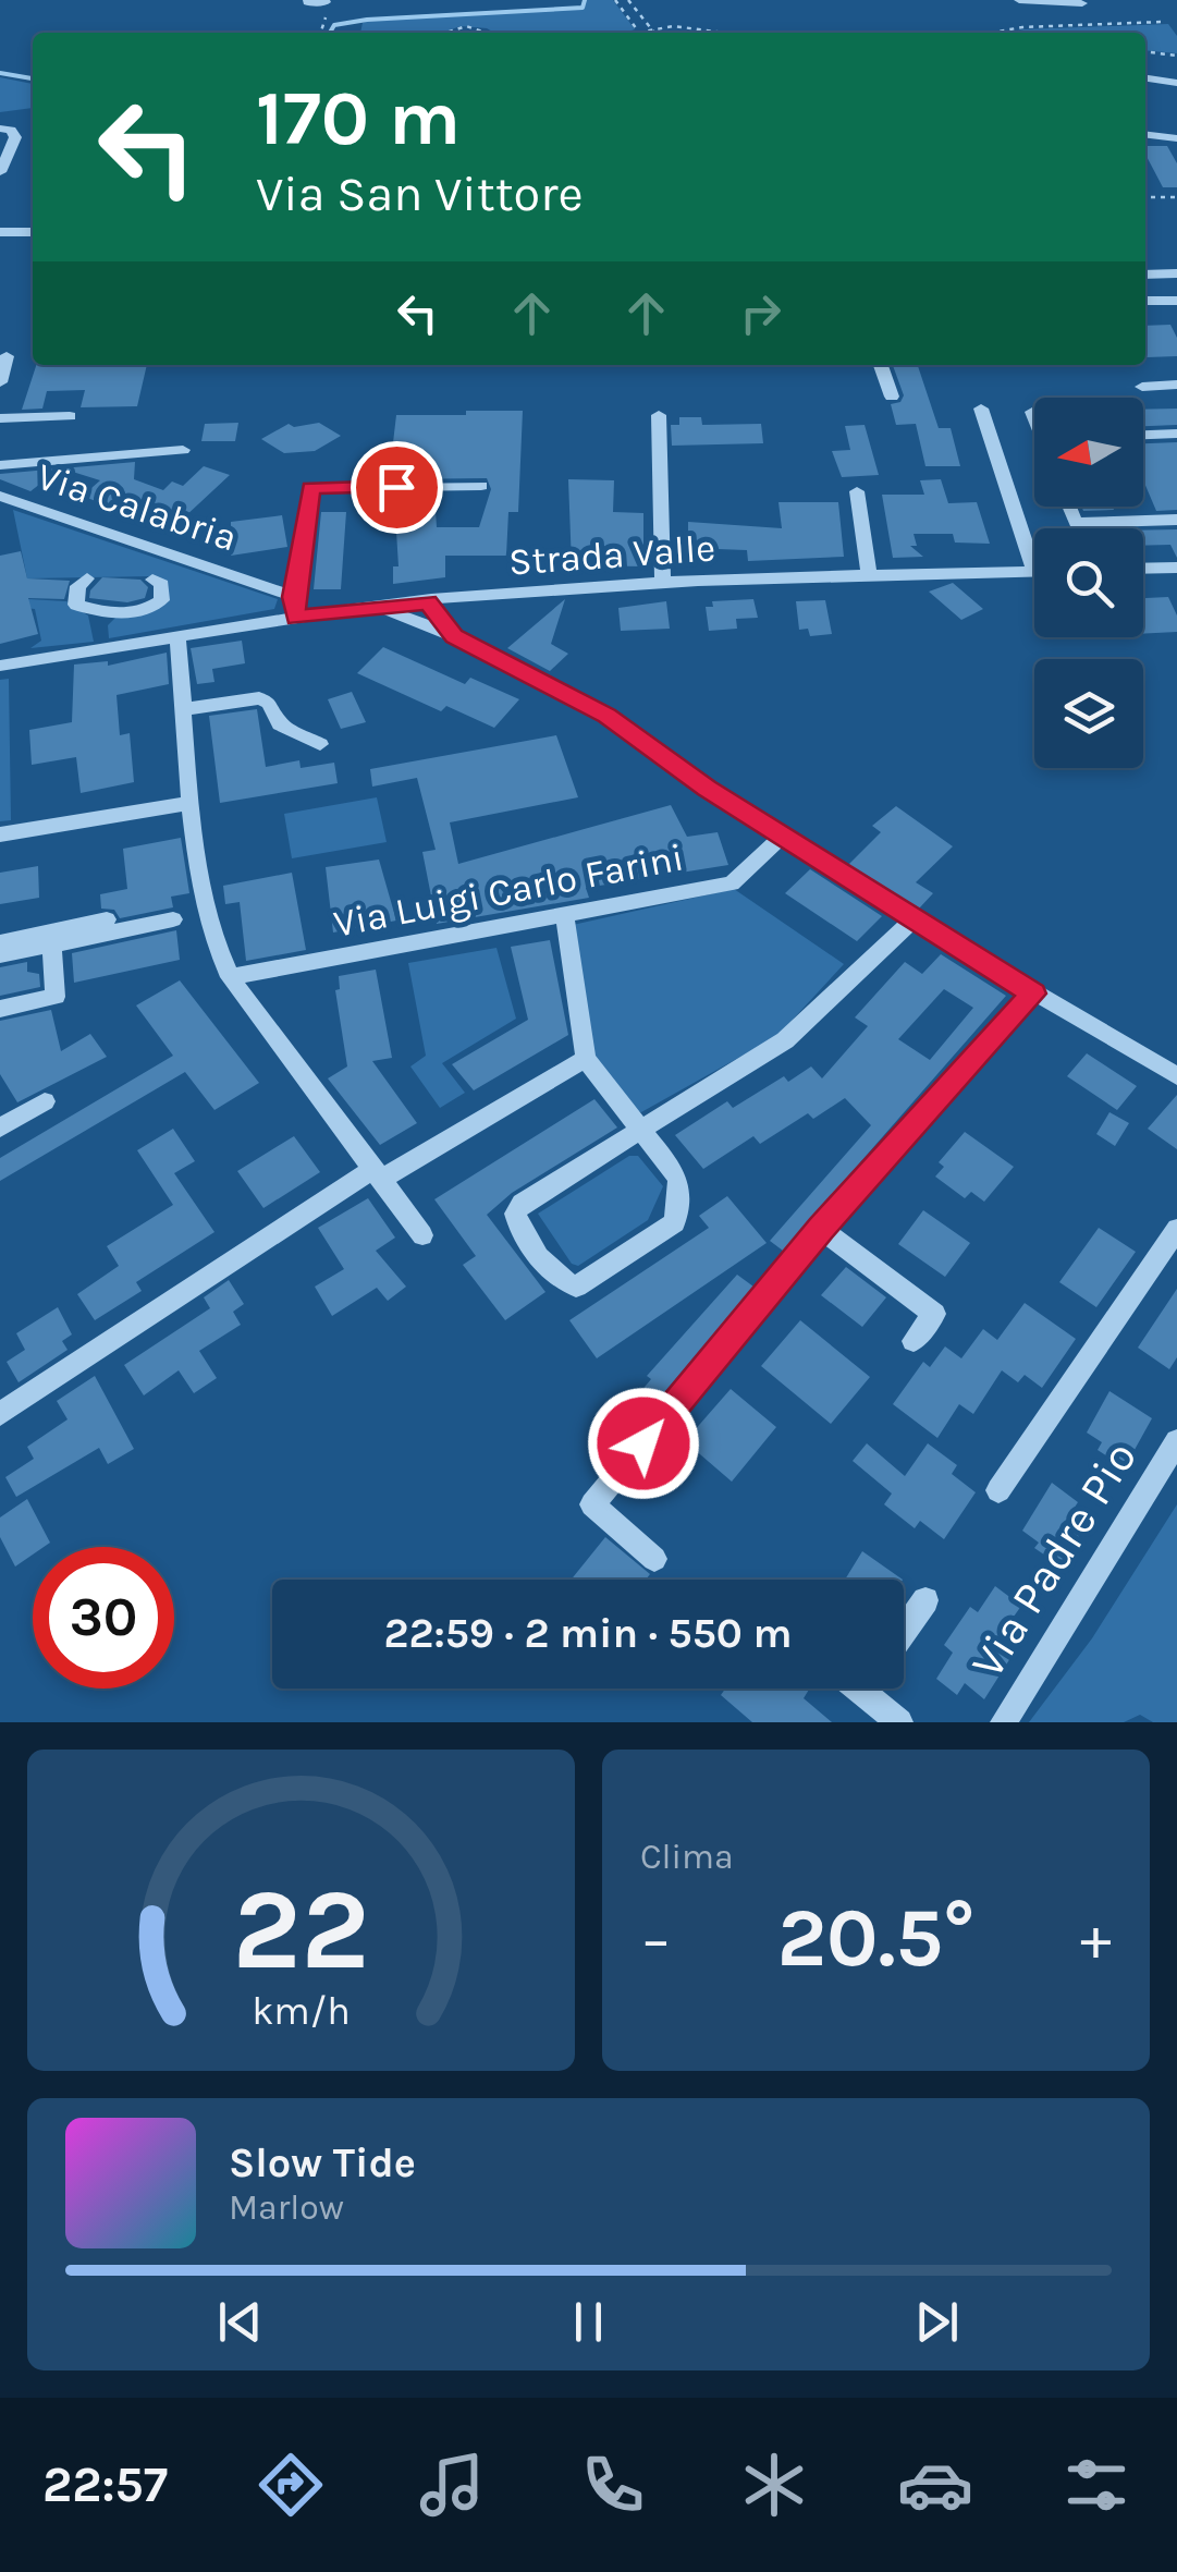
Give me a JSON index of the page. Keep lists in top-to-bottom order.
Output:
{
  "streets": {
    "street": [
      "Via Calabria",
      "Strada Valle",
      "Via Luigi Carlo Farini",
      "Via Padre Pio"
    ]
  },
  "north": "left",
  "page": {
    "turn": ["170 m", "Via San Vittore"],
    "limit": "30",
    "trip": "22:59 · 2 min · 550 m",
    "tile": "Clima",
    "heat": ["−", "20.5°", "+"],
    "song": ["Slow Tide", "Marlow"],
    "tabs": "22:57",
    "gauge": ["22", "km/h"]
  }
}
